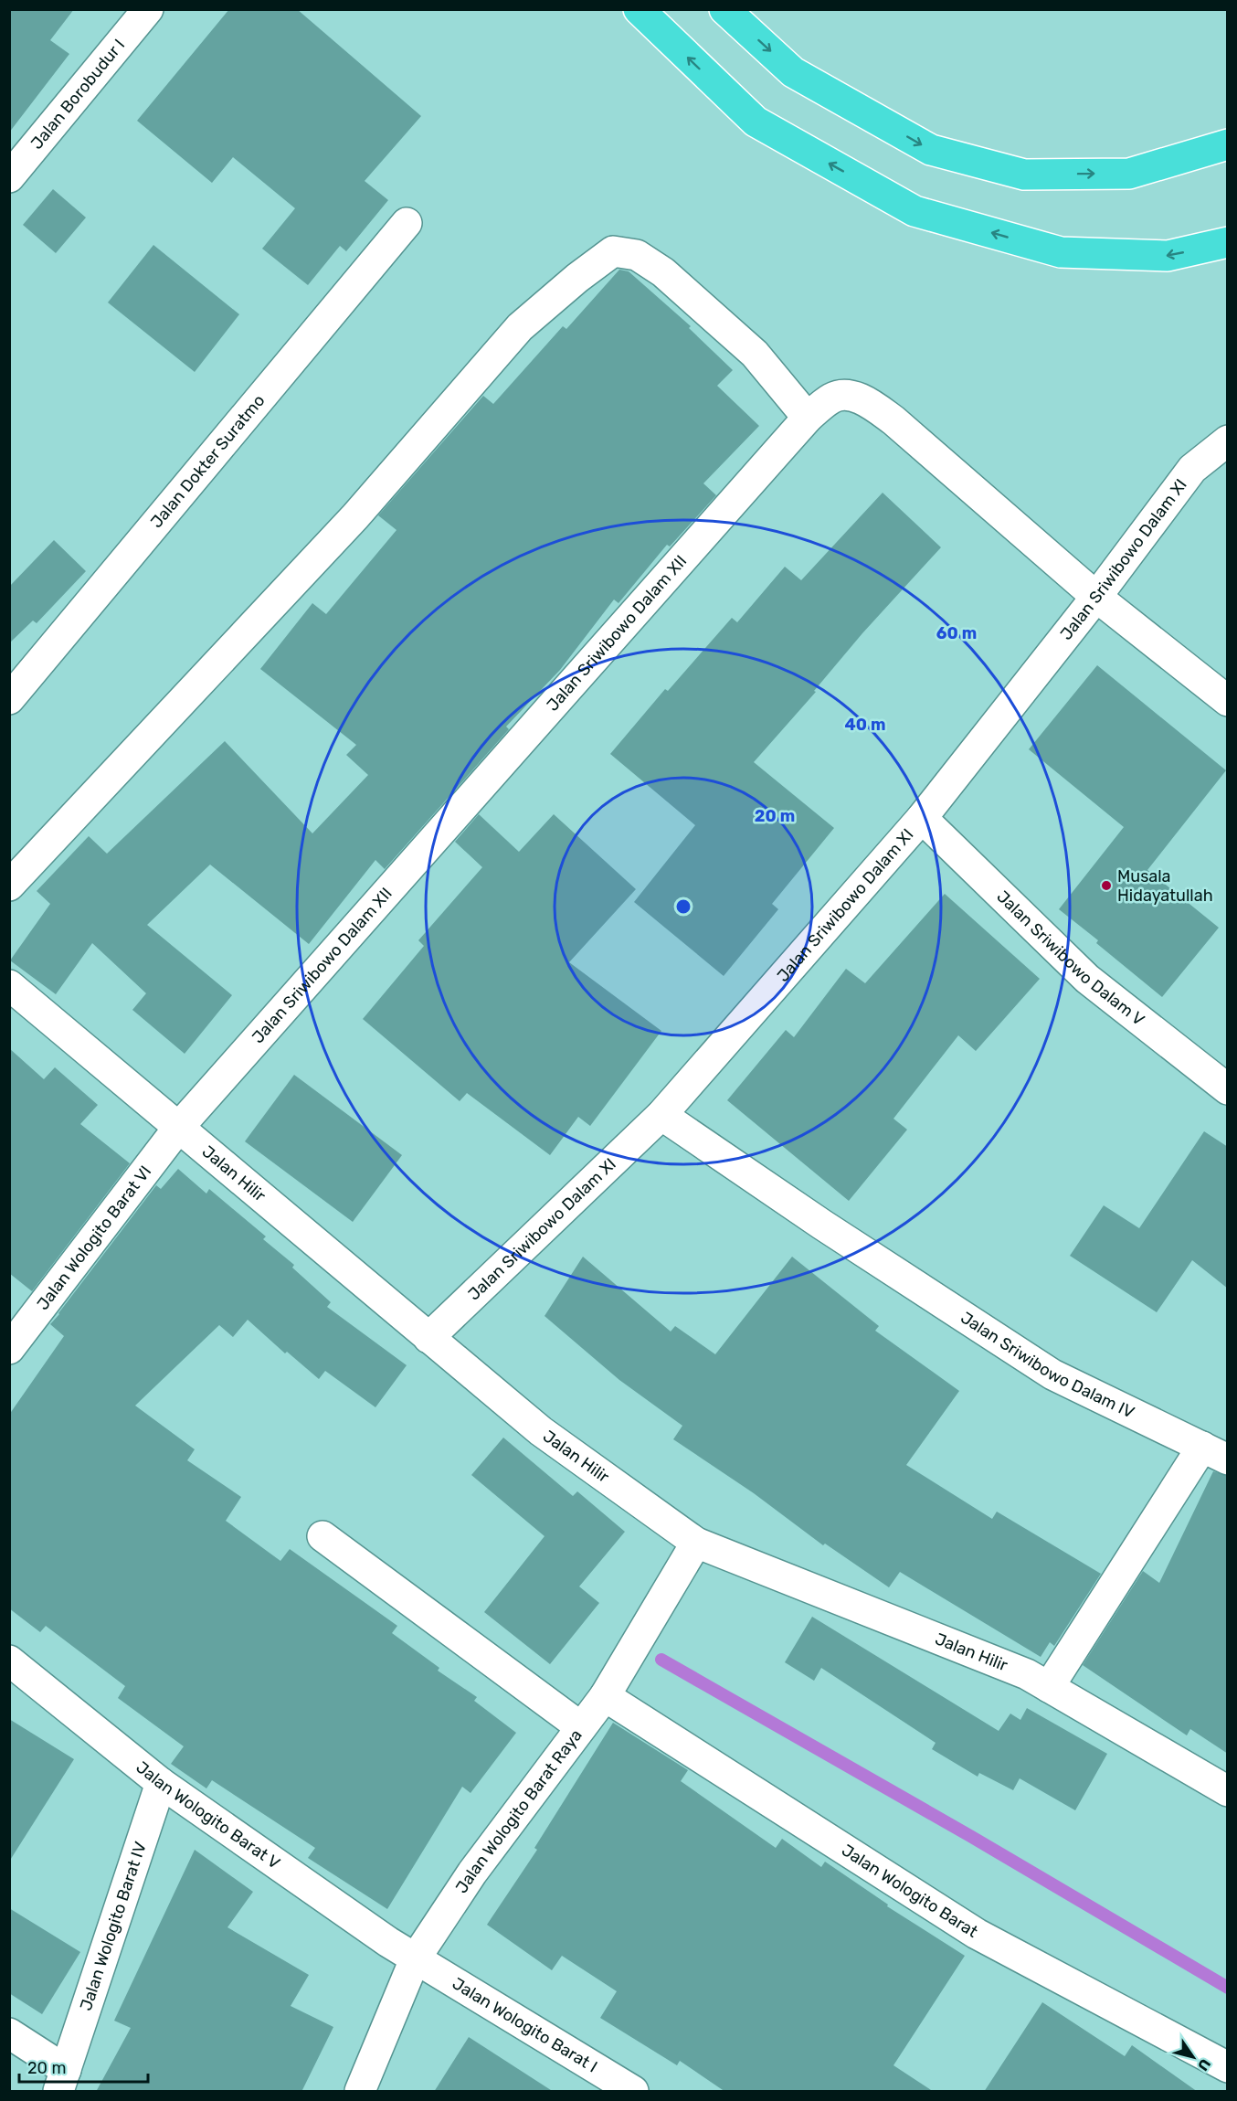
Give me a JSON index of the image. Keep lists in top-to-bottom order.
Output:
{
  "streets": {
    "street": [
      "Jalan Borobudur I",
      "Jalan Dokter Suratmo",
      "Jalan Sriwibowo Dalam XI",
      "Jalan Sriwibowo Dalam XII",
      "Jalan Sriwibowo Dalam V",
      "Jalan Hilir",
      "Jalan Wologito Barat VI",
      "Jalan Sriwibowo Dalam IV",
      "Jalan Wologito Barat Raya",
      "Jalan Wologito Barat V",
      "Jalan Wologito Barat",
      "Jalan Wologito Barat IV",
      "Jalan Wologito Barat I"
    ]
  },
  "crossings": [
    ["Jalan Sriwibowo Dalam XI", "Jalan Sriwibowo Dalam XII"],
    ["Jalan Sriwibowo Dalam XI", "Jalan Sriwibowo Dalam V"],
    ["Jalan Sriwibowo Dalam XI", "Jalan Hilir"],
    ["Jalan Sriwibowo Dalam XI", "Jalan Sriwibowo Dalam IV"],
    ["Jalan Sriwibowo Dalam XII", "Jalan Hilir"],
    ["Jalan Sriwibowo Dalam XII", "Jalan Wologito Barat VI"],
    ["Jalan Hilir", "Jalan Wologito Barat VI"],
    ["Jalan Hilir", "Jalan Sriwibowo Dalam IV"],
    ["Jalan Hilir", "Jalan Wologito Barat Raya"],
    ["Jalan Wologito Barat Raya", "Jalan Wologito Barat V"],
    ["Jalan Wologito Barat Raya", "Jalan Wologito Barat"],
    ["Jalan Wologito Barat Raya", "Jalan Wologito Barat I"],
    ["Jalan Wologito Barat V", "Jalan Wologito Barat IV"],
    ["Jalan Wologito Barat V", "Jalan Wologito Barat I"]
  ],
  "places": ["Musala Hidayatullah"],
  "scale_bar": "20 m",
  "north": "bottom right",
  "rings": ["60 m", "40 m", "20 m"]
}
